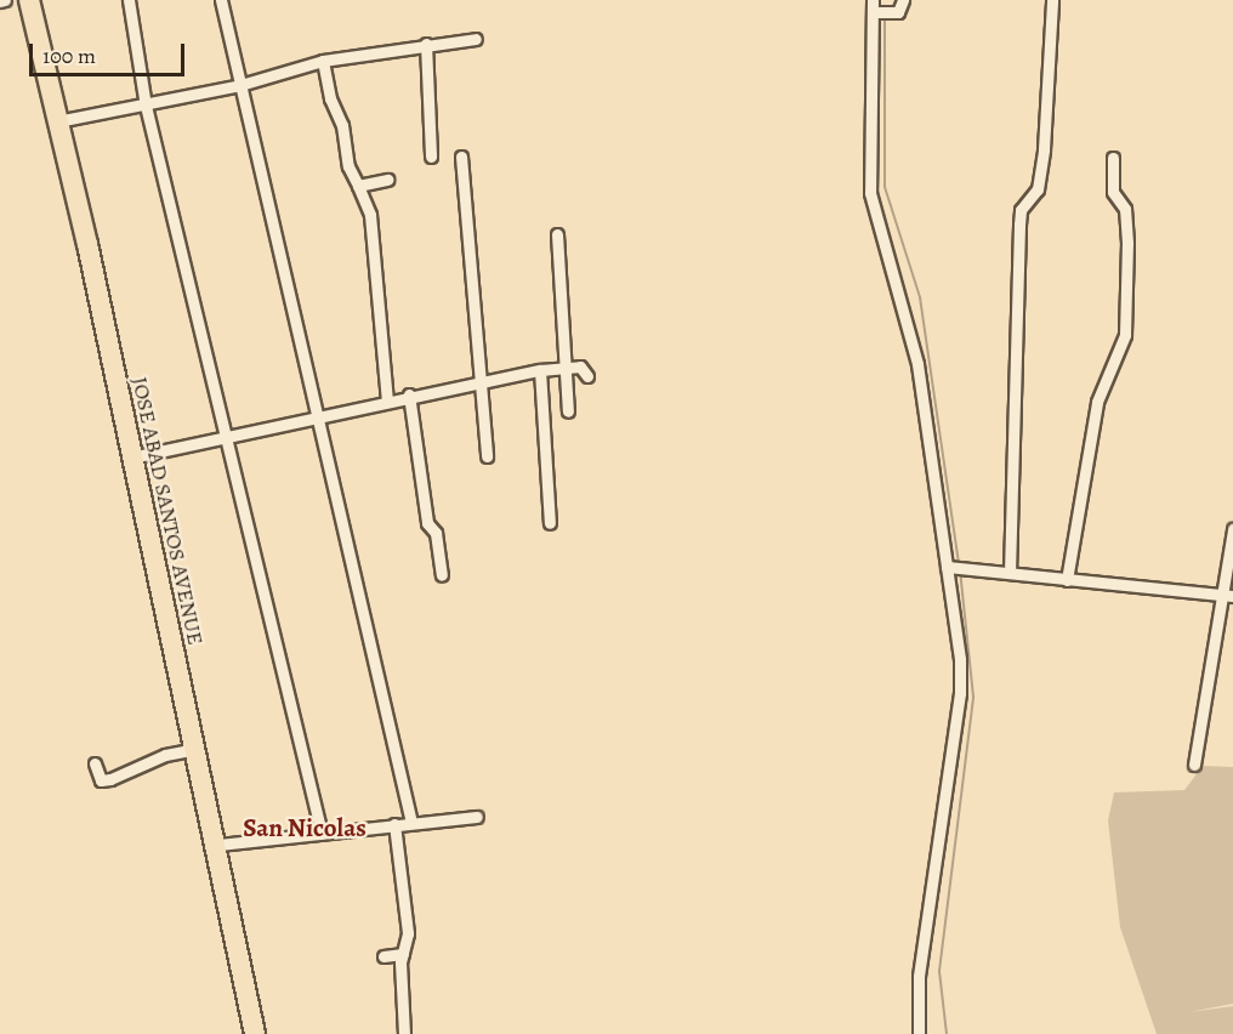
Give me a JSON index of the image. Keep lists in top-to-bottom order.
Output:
{
  "streets": {
    "highway": ["JOSE ABAD SANTOS AVENUE"]
  },
  "districts": ["San Nicolas"],
  "scale_bar": "100 m"
}
